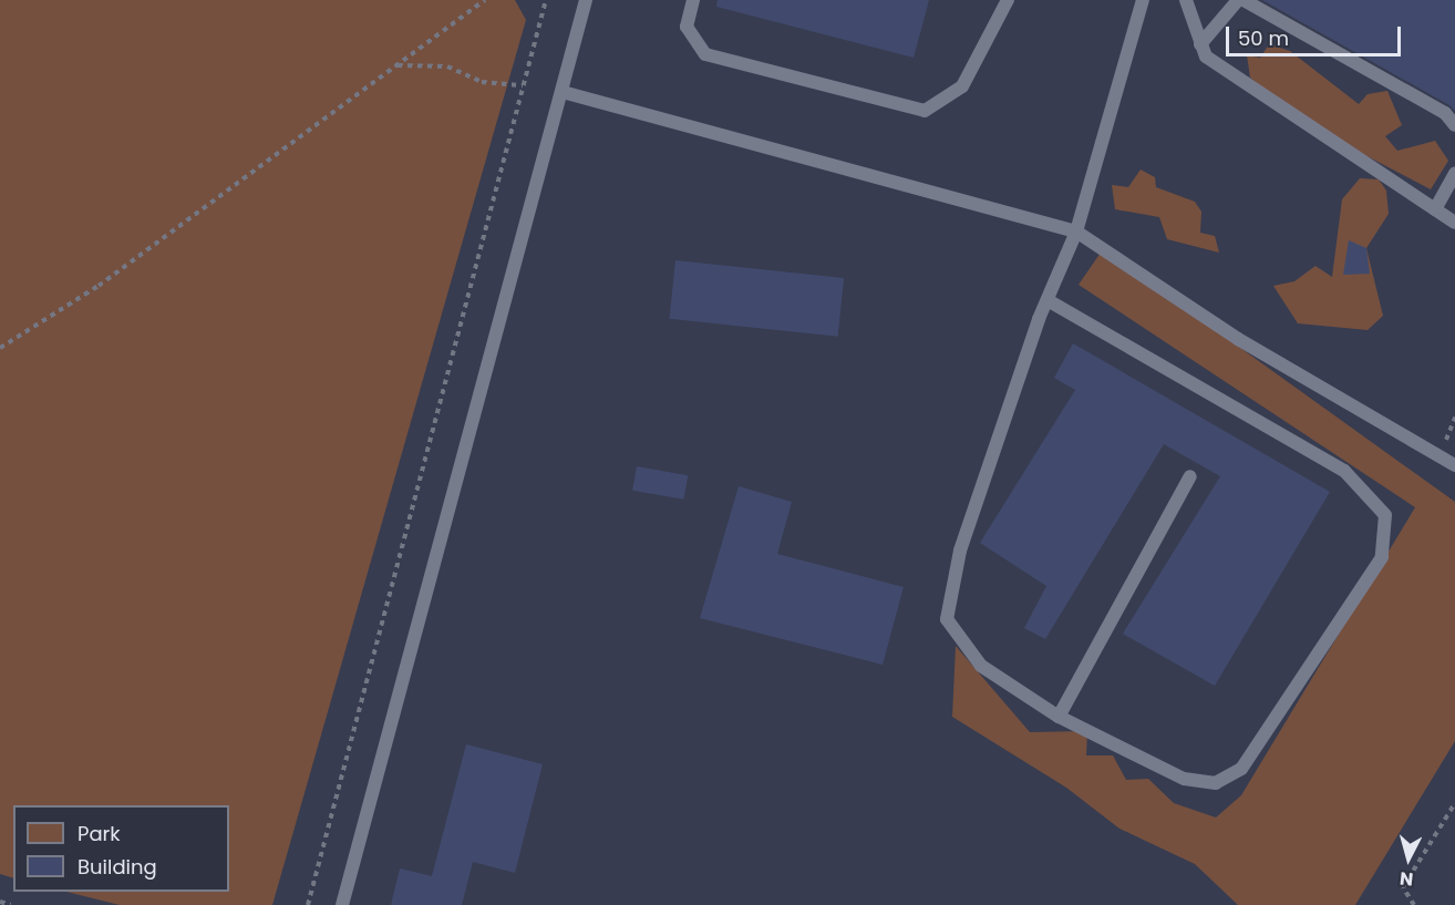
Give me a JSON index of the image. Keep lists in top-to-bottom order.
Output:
{
  "legend": ["Park", "Building"],
  "scale_bar": "50 m",
  "north": "bottom"
}
